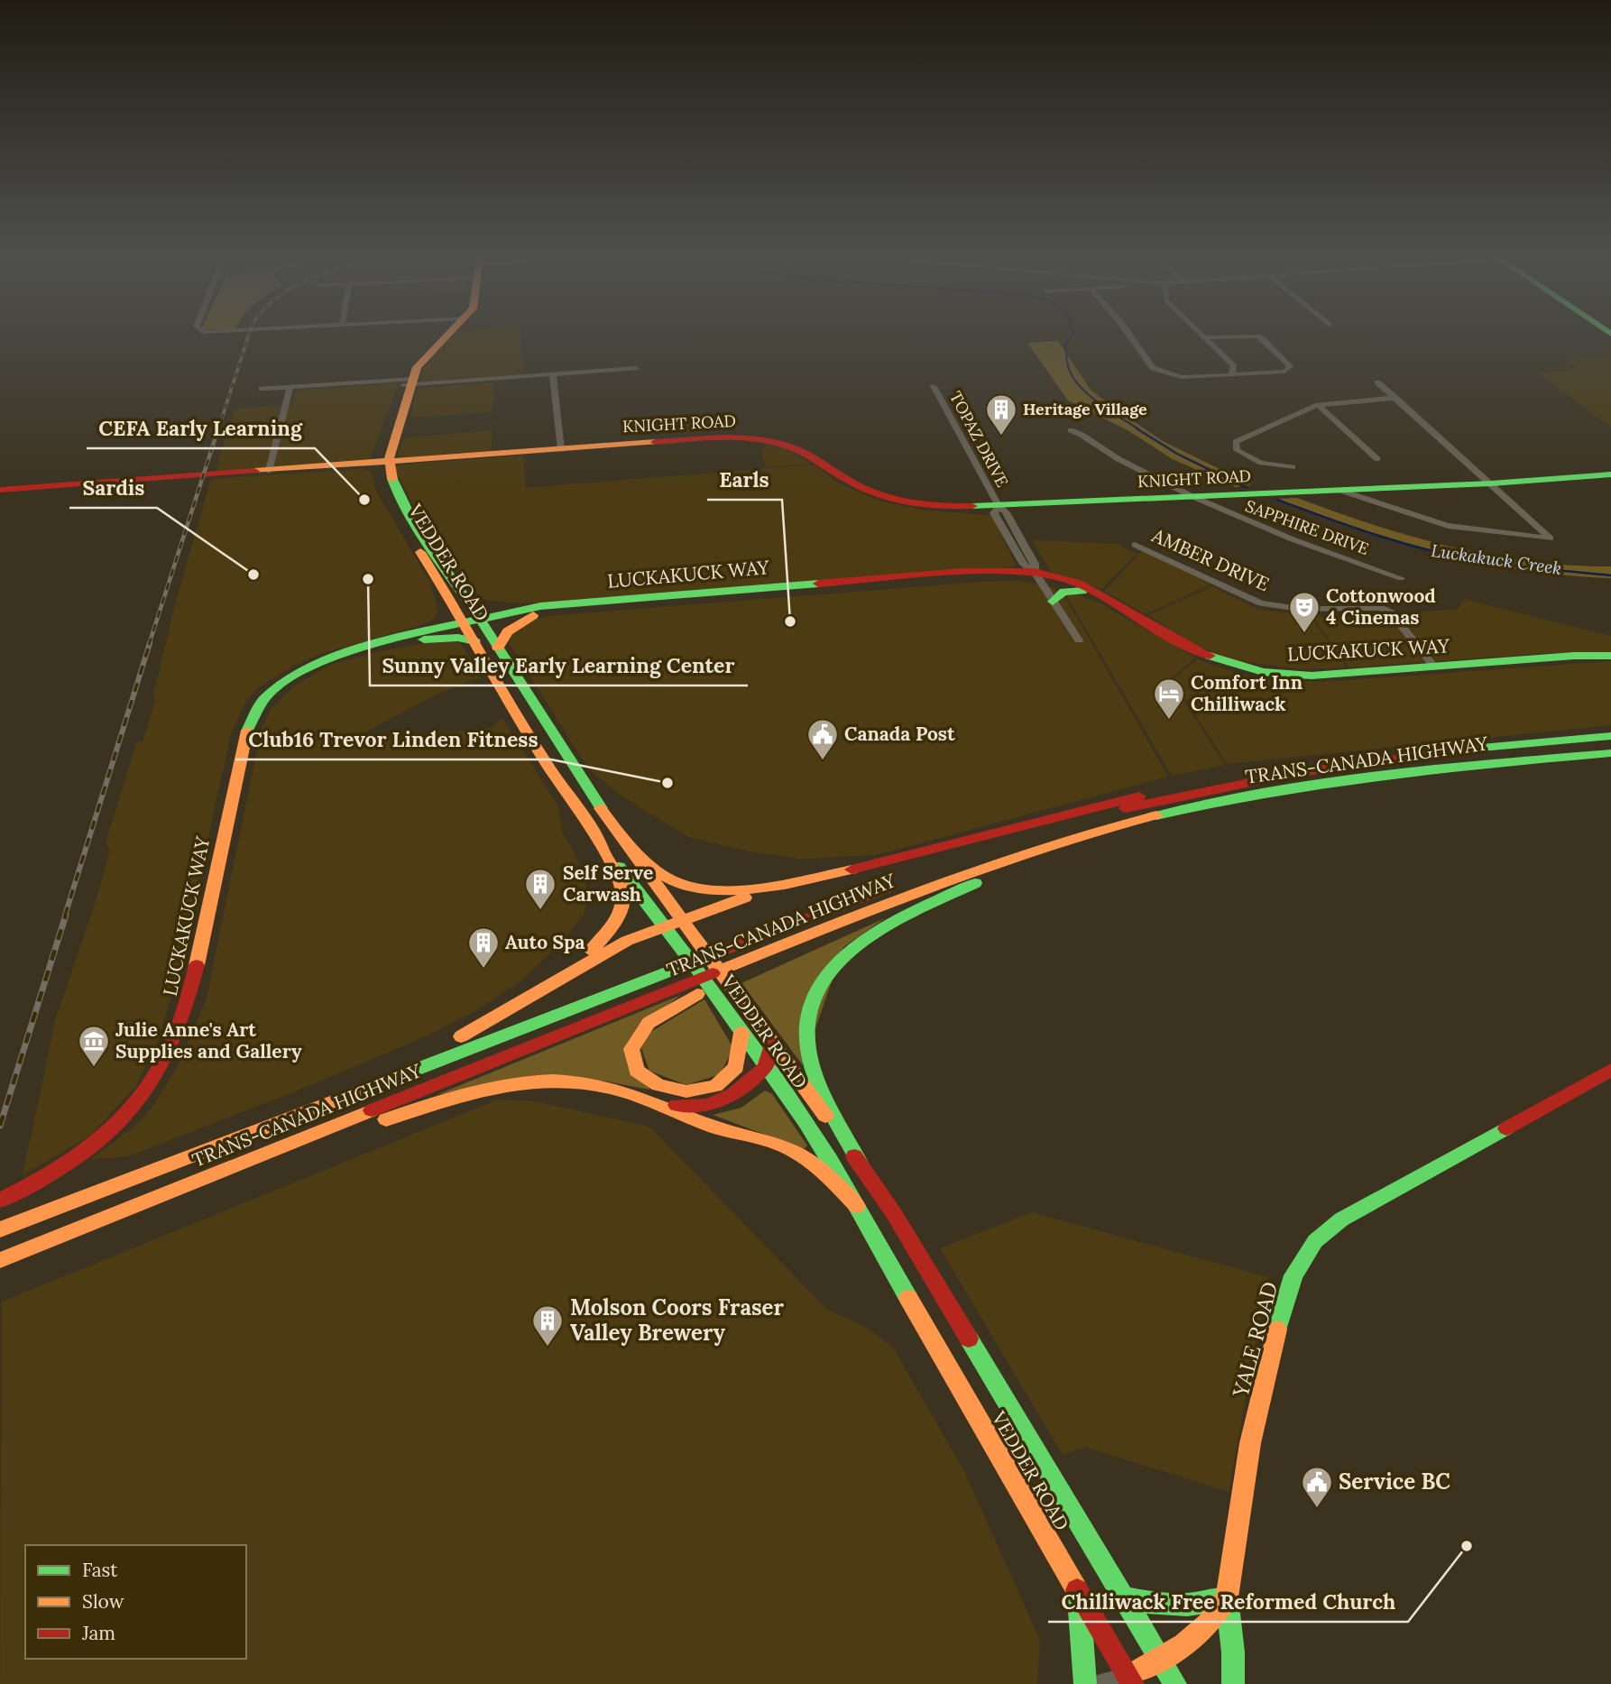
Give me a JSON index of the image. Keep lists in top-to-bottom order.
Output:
{
  "streets": {
    "main road": [
      "KNIGHT ROAD",
      "VEDDER ROAD",
      "LUCKAKUCK WAY",
      "TRANS-CANADA HIGHWAY",
      "YALE ROAD"
    ],
    "street": ["TOPAZ DRIVE", "SAPPHIRE DRIVE", "AMBER DRIVE"]
  },
  "crossings": [
    ["KNIGHT ROAD", "TOPAZ DRIVE"],
    ["KNIGHT ROAD", "SAPPHIRE DRIVE"],
    ["KNIGHT ROAD", "VEDDER ROAD"],
    ["TOPAZ DRIVE", "LUCKAKUCK WAY"],
    ["AMBER DRIVE", "LUCKAKUCK WAY"],
    ["VEDDER ROAD", "LUCKAKUCK WAY"],
    ["VEDDER ROAD", "YALE ROAD"]
  ],
  "water": ["Luckakuck Creek"],
  "places": {
    "building": [
      "Heritage Village",
      "Self Serve Carwash",
      "Auto Spa",
      "Molson Coors Fraser Valley Brewery"
    ],
    "other": [
      "CEFA Early Learning",
      "Sardis",
      "Sunny Valley Early Learning Center",
      "Earls",
      "Club16 Trevor Linden Fitness",
      "Chilliwack Free Reformed Church"
    ],
    "theatre": ["Cottonwood 4 Cinemas"],
    "hotel": ["Comfort Inn Chilliwack"],
    "public building": ["Canada Post", "Service BC"],
    "museum": ["Julie Anne's Art Supplies and Gallery"]
  },
  "legend": ["Fast", "Slow", "Jam"]
}
